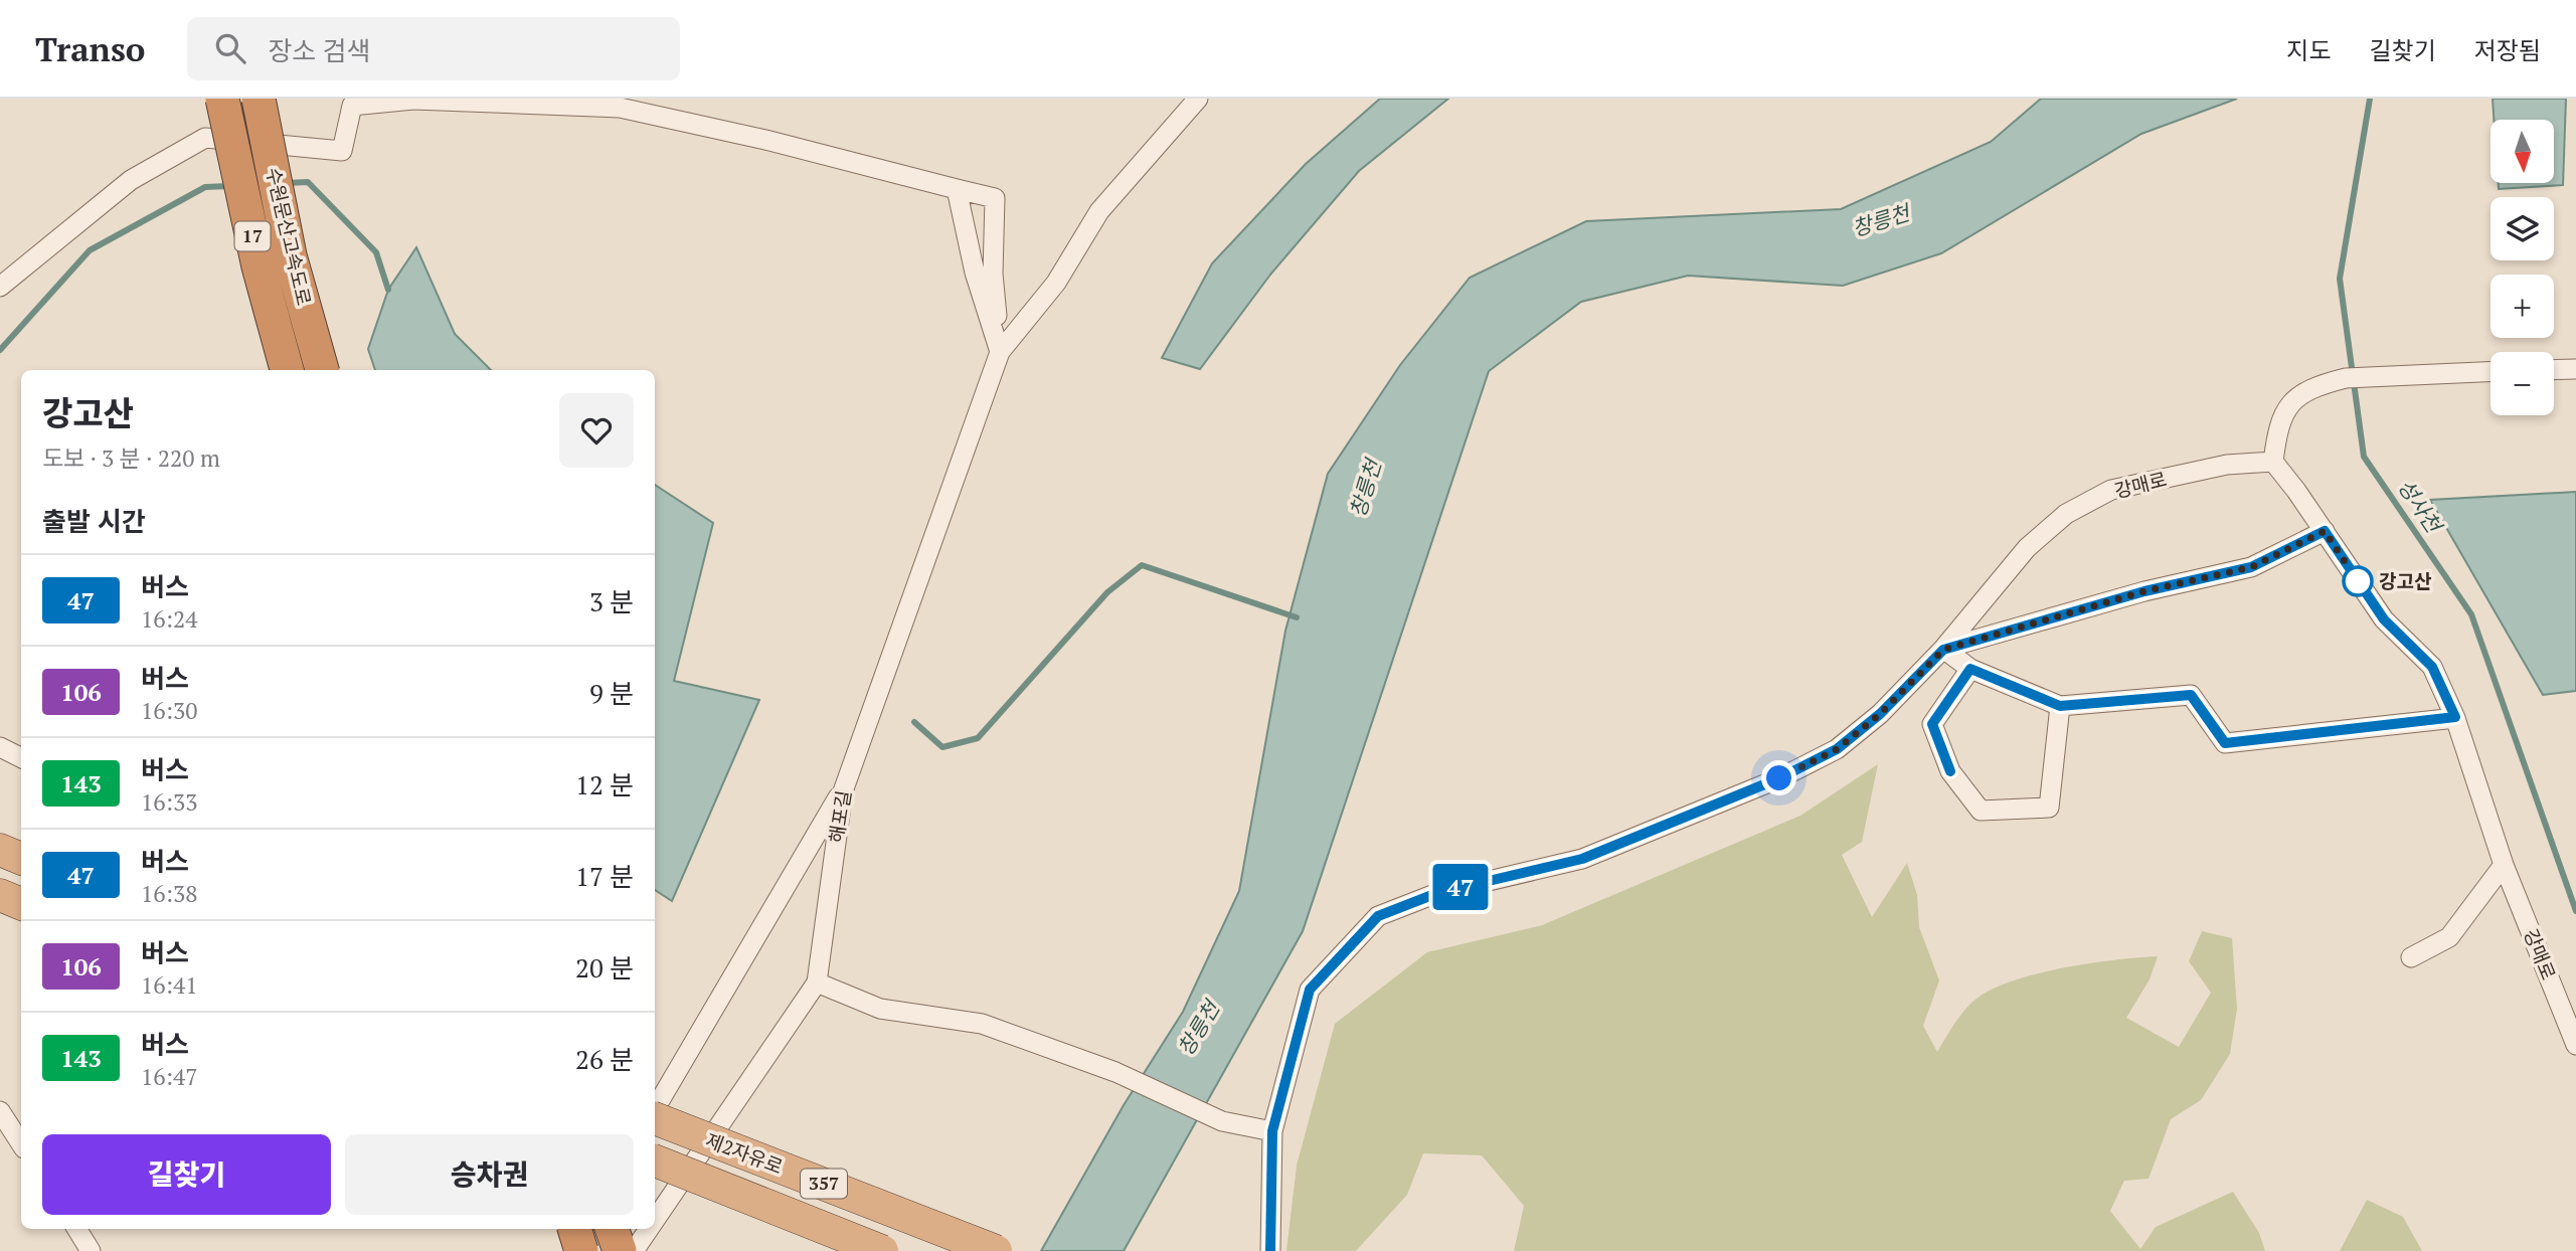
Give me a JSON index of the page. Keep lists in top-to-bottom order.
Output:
{
  "streets": {
    "highway": [
      "17",
      "수원문산고속도로",
      "제2자유로",
      "357"
    ],
    "street": ["강매로", "해포길"]
  },
  "water": ["창릉천", "성사천"],
  "places": ["강고산"],
  "lines": ["bus line 47"],
  "north": "bottom",
  "page": {
    "header": "Transo",
    "search": "장소 검색",
    "nav": ["지도", "길찾기", "저장됨"],
    "on_map": "47",
    "map_buttons": ["+", "−"],
    "heading": [
      ["강고산", "도보 · 3 분 · 220 m"],
      "출발 시간"
    ],
    "list": [
      {
        "mark": "47",
        "name": "버스",
        "note": "16:24",
        "value": "3 분"
      },
      {
        "mark": "106",
        "name": "버스",
        "note": "16:30",
        "value": "9 분"
      },
      {
        "mark": "143",
        "name": "버스",
        "note": "16:33",
        "value": "12 분"
      },
      {
        "mark": "47",
        "name": "버스",
        "note": "16:38",
        "value": "17 분"
      },
      {
        "mark": "106",
        "name": "버스",
        "note": "16:41",
        "value": "20 분"
      },
      {
        "mark": "143",
        "name": "버스",
        "note": "16:47",
        "value": "26 분"
      }
    ],
    "buttons": ["길찾기", "승차권"]
  }
}
